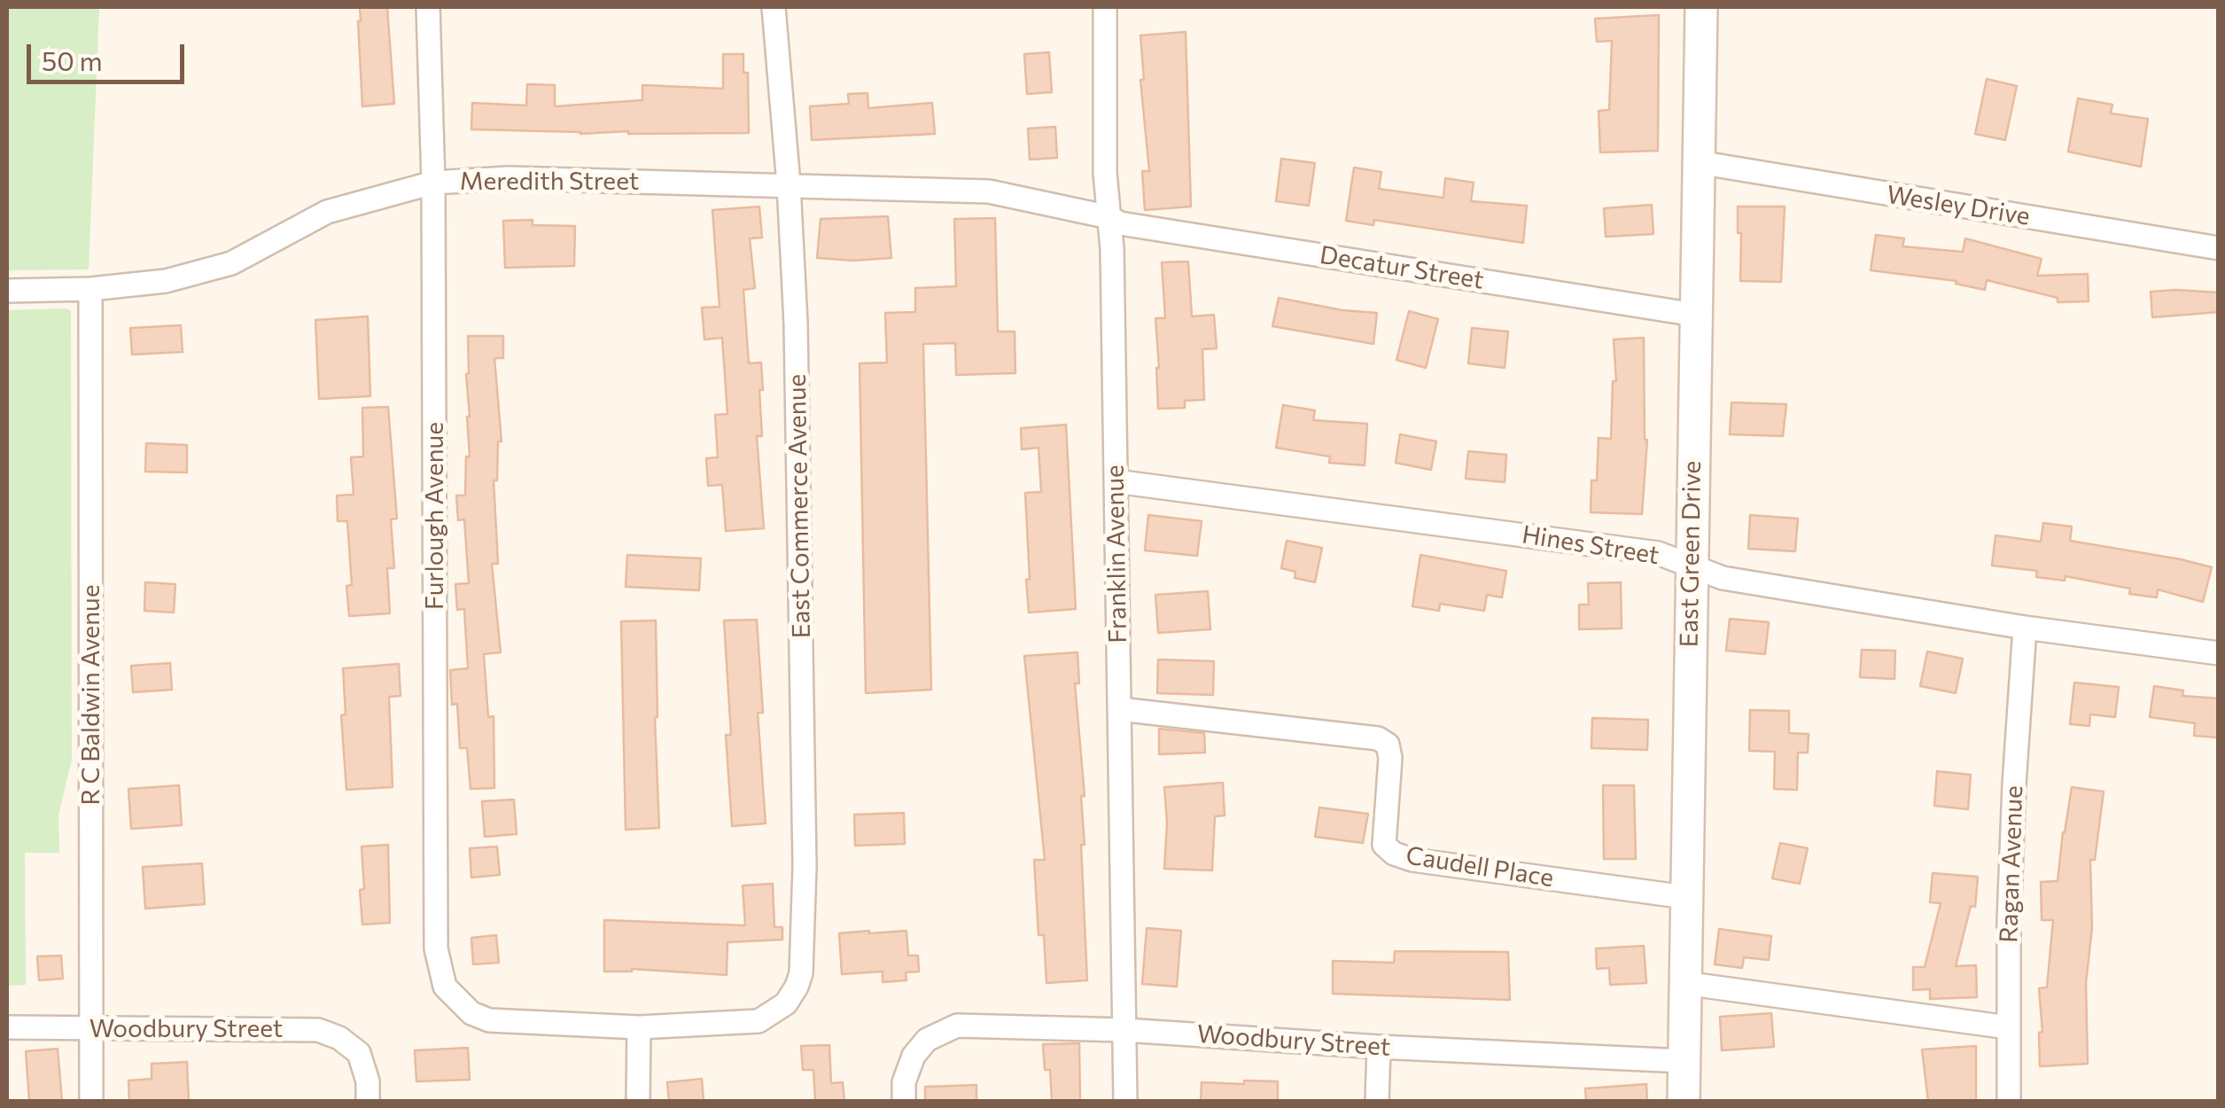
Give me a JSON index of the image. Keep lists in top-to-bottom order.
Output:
{
  "streets": {
    "main road": ["East Green Drive"],
    "street": [
      "Meredith Street",
      "Wesley Drive",
      "Decatur Street",
      "East Commerce Avenue",
      "Furlough Avenue",
      "Hines Street",
      "Franklin Avenue",
      "R C Baldwin Avenue",
      "Ragan Avenue",
      "Caudell Place",
      "Woodbury Street"
    ]
  },
  "crossings": [
    ["Meredith Street", "Decatur Street"],
    ["Meredith Street", "East Commerce Avenue"],
    ["Meredith Street", "Furlough Avenue"],
    ["Meredith Street", "Franklin Avenue"],
    ["Meredith Street", "R C Baldwin Avenue"],
    ["Wesley Drive", "East Green Drive"],
    ["Decatur Street", "Franklin Avenue"],
    ["Decatur Street", "East Green Drive"],
    ["East Commerce Avenue", "Furlough Avenue"],
    ["Hines Street", "Franklin Avenue"],
    ["Hines Street", "East Green Drive"],
    ["Hines Street", "Ragan Avenue"],
    ["Franklin Avenue", "Caudell Place"],
    ["Franklin Avenue", "Woodbury Street"],
    ["East Green Drive", "Caudell Place"],
    ["East Green Drive", "Woodbury Street"],
    ["R C Baldwin Avenue", "Woodbury Street"]
  ],
  "scale_bar": "50 m"
}
